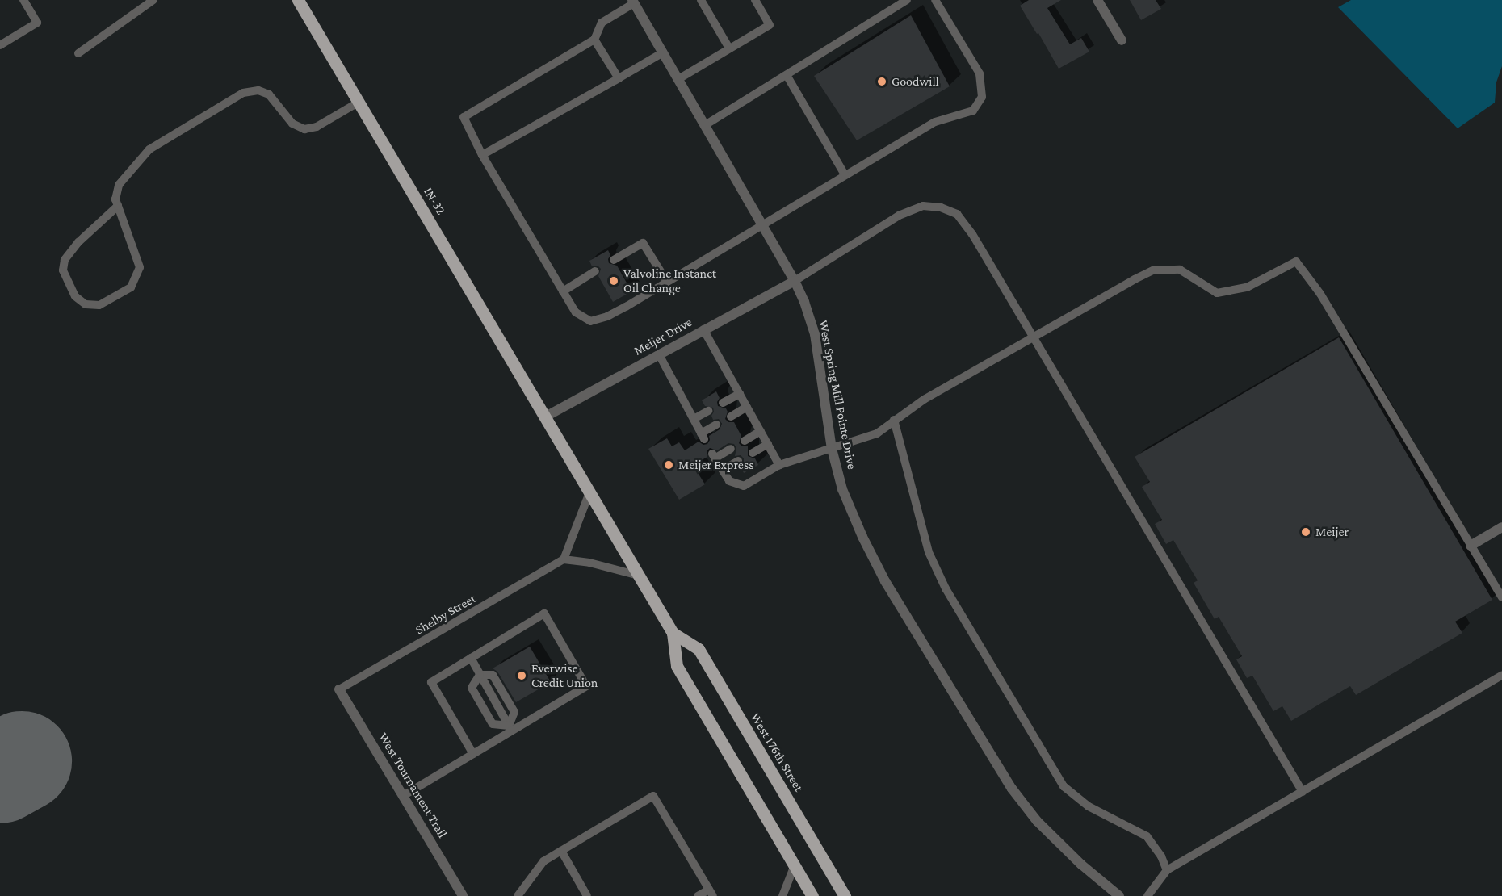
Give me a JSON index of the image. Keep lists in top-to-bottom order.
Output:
{
  "streets": {
    "main road": ["IN-32", "West 176th Street"],
    "street": ["Meijer Drive", "West Spring Mill Pointe Drive", "West Tournament Trail"],
    "lane": ["Shelby Street"]
  },
  "crossings": [
    ["IN-32", "Meijer Drive"],
    ["IN-32", "West 176th Street"],
    ["Meijer Drive", "West Spring Mill Pointe Drive"],
    ["Meijer Drive", "West 176th Street"],
    ["Shelby Street", "West Tournament Trail"]
  ],
  "places": [
    "Goodwill",
    "Valvoline Instanct Oil Change",
    "Meijer Express",
    "Meijer",
    "Everwise Credit Union"
  ]
}
